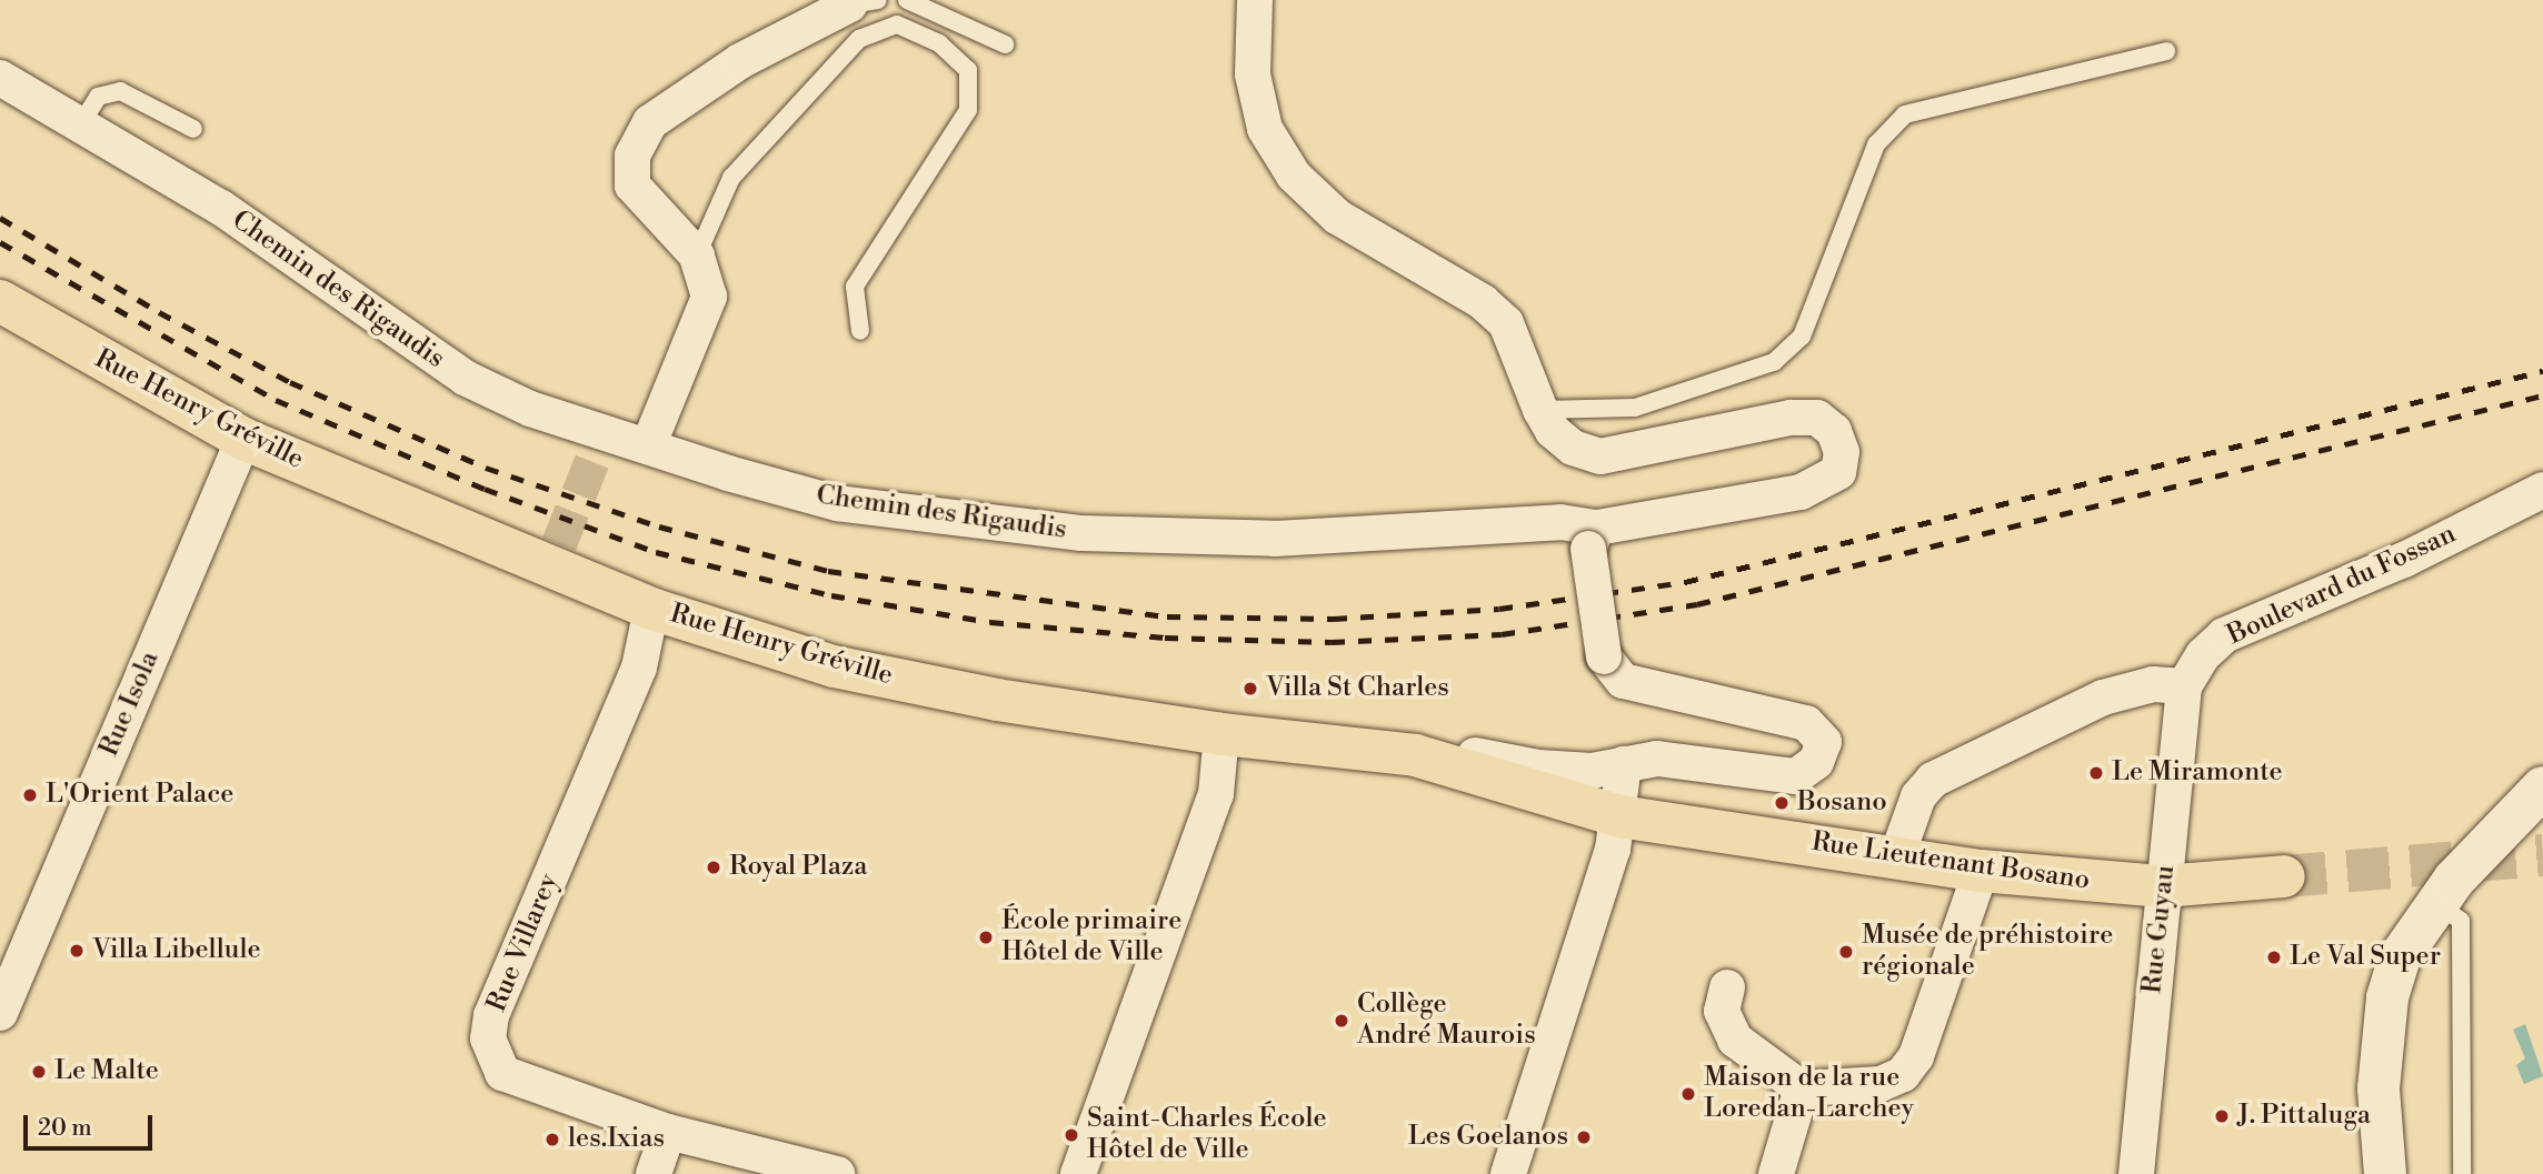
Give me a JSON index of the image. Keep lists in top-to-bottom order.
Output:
{
  "streets": {
    "main road": ["Rue Henry Gréville", "Rue Lieutenant Bosano"],
    "street": [
      "Chemin des Rigaudis",
      "Boulevard du Fossan",
      "Rue Isola",
      "Rue Guyau",
      "Rue Villarey"
    ]
  },
  "crossings": [
    ["Rue Henry Gréville", "Rue Isola"],
    ["Rue Henry Gréville", "Rue Lieutenant Bosano"],
    ["Rue Henry Gréville", "Rue Villarey"],
    ["Boulevard du Fossan", "Rue Guyau"],
    ["Rue Lieutenant Bosano", "Rue Guyau"]
  ],
  "places": [
    "Villa St Charles",
    "Le Miramonte",
    "L'Orient Palace",
    "Bosano",
    "Royal Plaza",
    "École primaire Hôtel de Ville",
    "Villa Libellule",
    "Musée de préhistoire régionale",
    "Le Val Super",
    "Collège André Maurois",
    "Le Malte",
    "Maison de la rue Loredan-Larchey",
    "J. Pittaluga",
    "Saint-Charles École Hôtel de Ville",
    "Les Goelanos",
    "les.Ixias"
  ],
  "scale_bar": "20 m"
}
